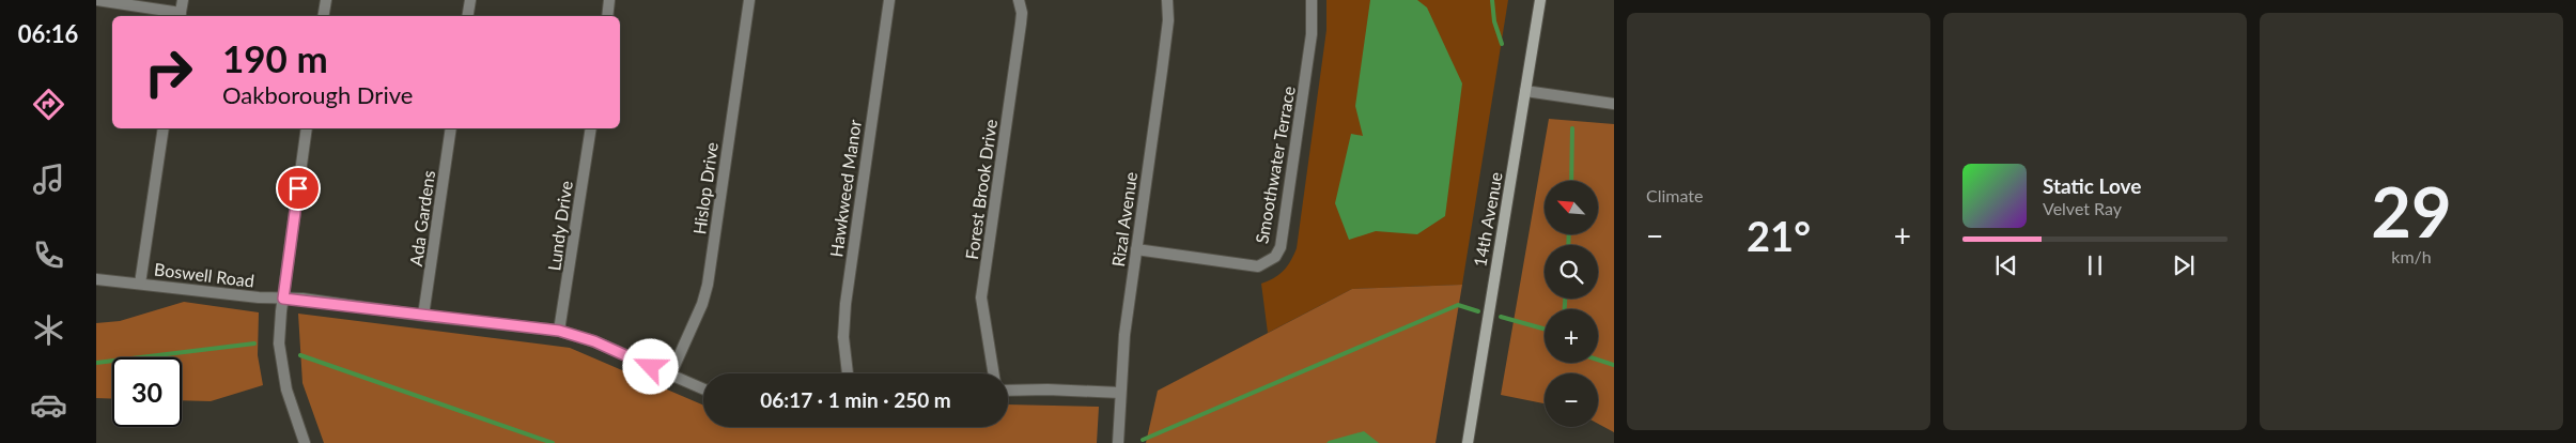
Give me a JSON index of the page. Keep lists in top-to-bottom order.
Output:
{
  "streets": {
    "main road": ["14th Avenue"],
    "street": [
      "Smoothwater Terrace",
      "Hislop Drive",
      "Hawkweed Manor",
      "Forest Brook Drive",
      "Ada Gardens",
      "Rizal Avenue",
      "Lundy Drive",
      "Boswell Road"
    ]
  },
  "crossings": [
    ["Smoothwater Terrace", "Rizal Avenue"],
    ["Hislop Drive", "Boswell Road"],
    ["Ada Gardens", "Boswell Road"],
    ["Lundy Drive", "Boswell Road"]
  ],
  "north": "top left",
  "page": {
    "tabs": "06:16",
    "tile": [
      "Climate",
      ["29", "km/h"]
    ],
    "turn": ["190 m", "Oakborough Drive"],
    "song": ["Static Love", "Velvet Ray"],
    "map_buttons": ["+", "−"],
    "heat": ["−", "21°", "+"],
    "limit": "30",
    "trip": "06:17 · 1 min · 250 m"
  }
}
